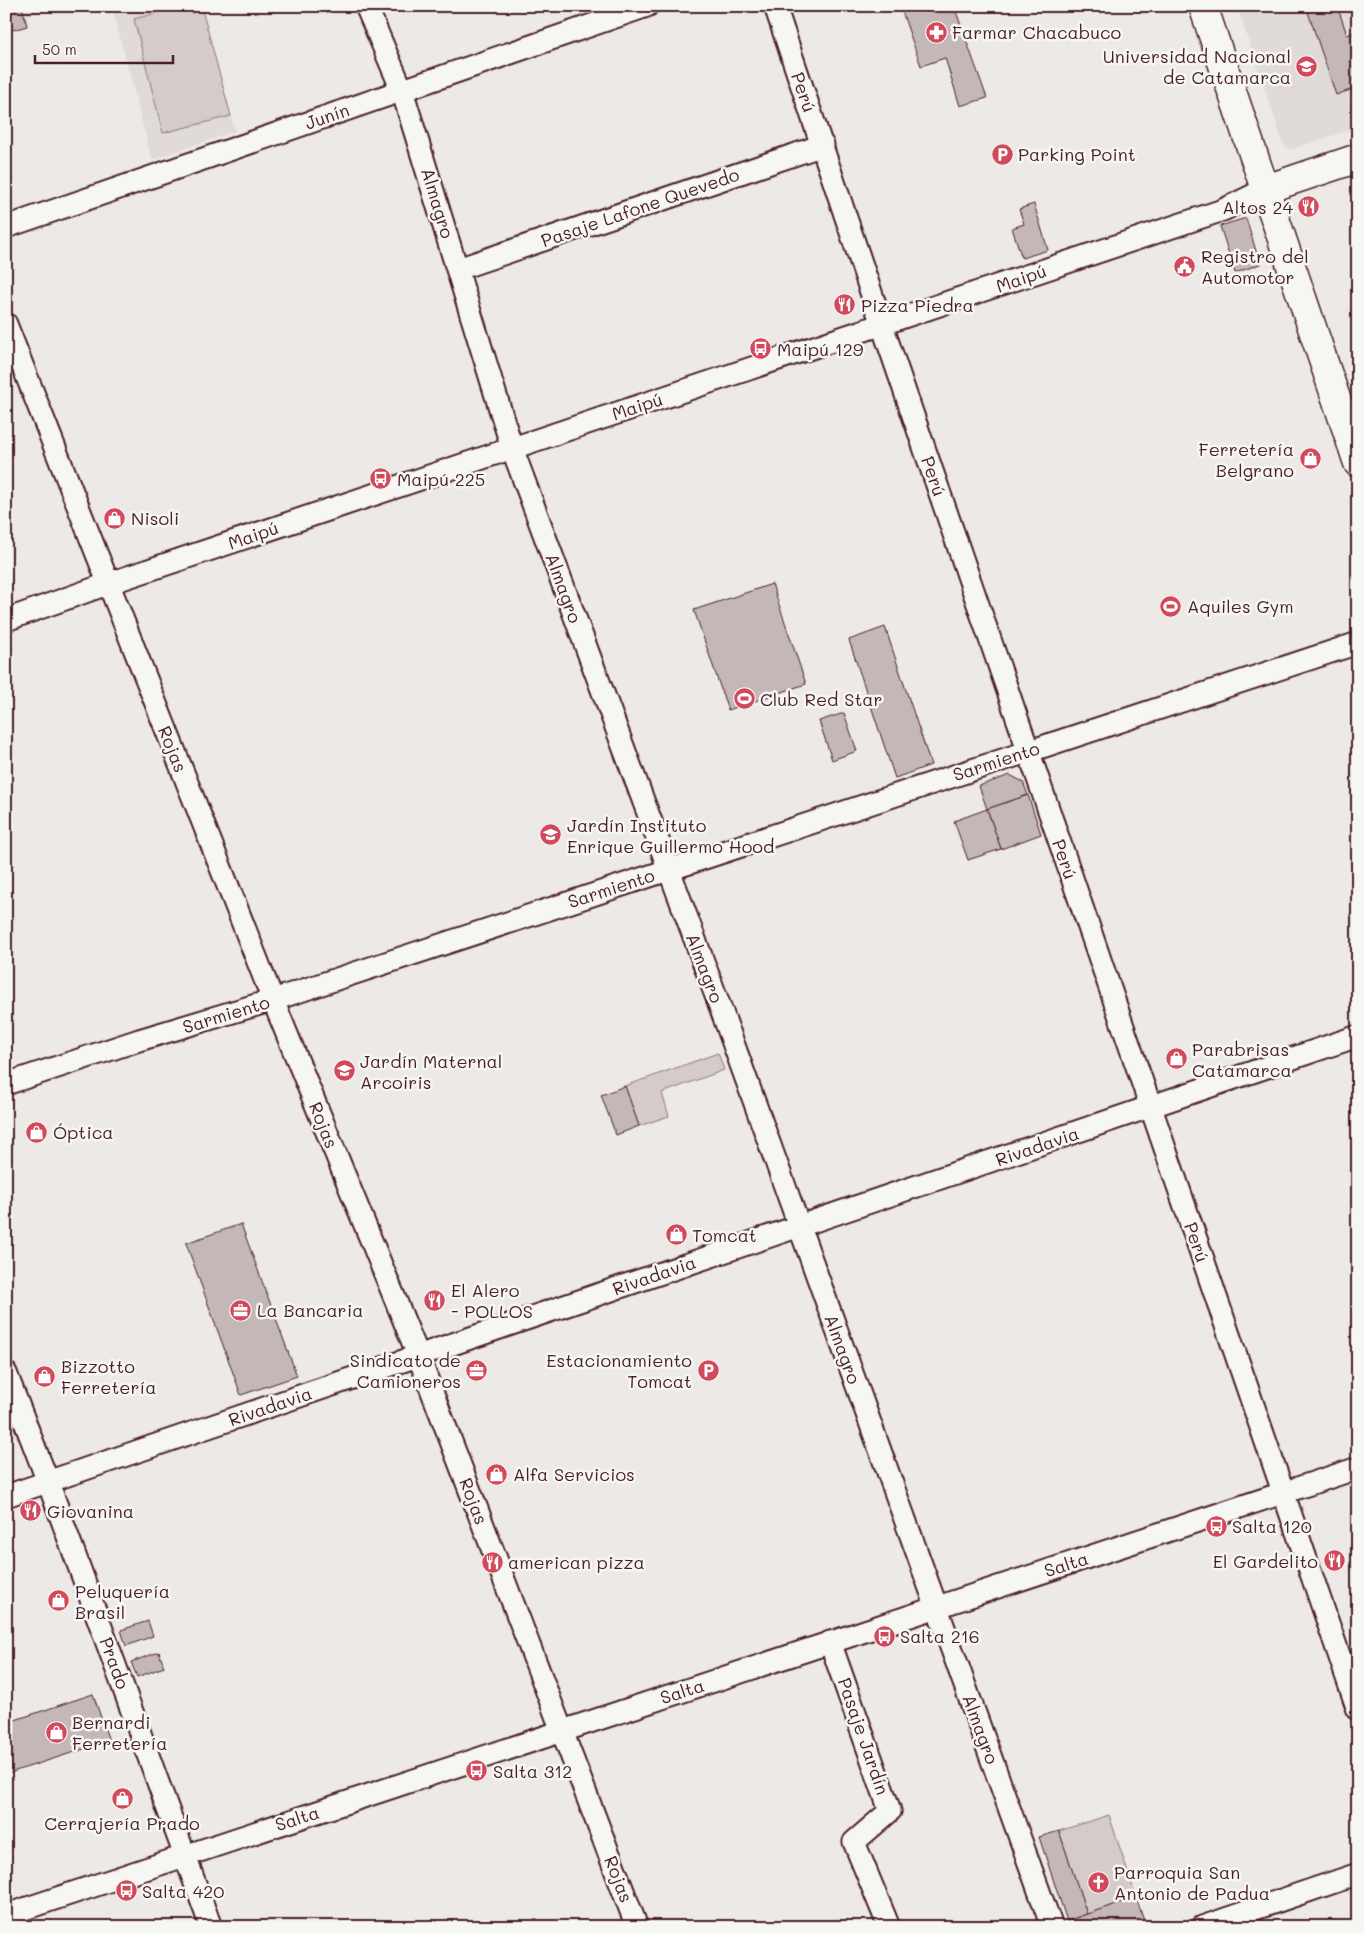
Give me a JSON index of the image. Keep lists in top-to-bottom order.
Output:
{
  "streets": {
    "street": [
      "Perú",
      "Junín",
      "Almagro",
      "Pasaje Lafone Quevedo",
      "Maipú",
      "Rojas",
      "Sarmiento",
      "Rivadavia",
      "Salta",
      "Prado",
      "Pasaje Jardín"
    ]
  },
  "crossings": [
    ["Perú", "Pasaje Lafone Quevedo"],
    ["Perú", "Maipú"],
    ["Perú", "Sarmiento"],
    ["Perú", "Rivadavia"],
    ["Perú", "Salta"],
    ["Junín", "Almagro"],
    ["Almagro", "Pasaje Lafone Quevedo"],
    ["Almagro", "Maipú"],
    ["Almagro", "Sarmiento"],
    ["Almagro", "Rivadavia"],
    ["Almagro", "Salta"],
    ["Maipú", "Rojas"],
    ["Rojas", "Sarmiento"],
    ["Rojas", "Rivadavia"],
    ["Rojas", "Salta"],
    ["Rivadavia", "Prado"],
    ["Salta", "Prado"],
    ["Salta", "Pasaje Jardín"]
  ],
  "places": {
    "pharmacy": ["Farmar Chacabuco"],
    "school or university": ["Universidad Nacional de Catamarca", "Jardín Instituto Enrique Guillermo Hood", "Jardín Maternal Arcoiris"],
    "parking": ["Parking Point", "Estacionamiento Tomcat"],
    "restaurant": [
      "Altos 24",
      "Pizza Piedra",
      "El Alero - POLLOS",
      "Giovanina",
      "El Gardelito",
      "american pizza"
    ],
    "public building": ["Registro del Automotor"],
    "bus stop": [
      "Maipú 129",
      "Maipú 225",
      "Salta 120",
      "Salta 216",
      "Salta 312",
      "Salta 420"
    ],
    "shop": [
      "Ferretería Belgrano",
      "Nisoli",
      "Parabrisas Catamarca",
      "Óptica",
      "Tomcat",
      "Bizzotto Ferretería",
      "Alfa Servicios",
      "Peluquería Brasil",
      "Bernardi Ferretería",
      "Cerrajería Prado"
    ],
    "sports": ["Aquiles Gym", "Club Red Star"],
    "office": ["La Bancaria", "Sindicato de Camioneros"],
    "church": ["Parroquia San Antonio de Padua"]
  },
  "scale_bar": "50 m"
}
